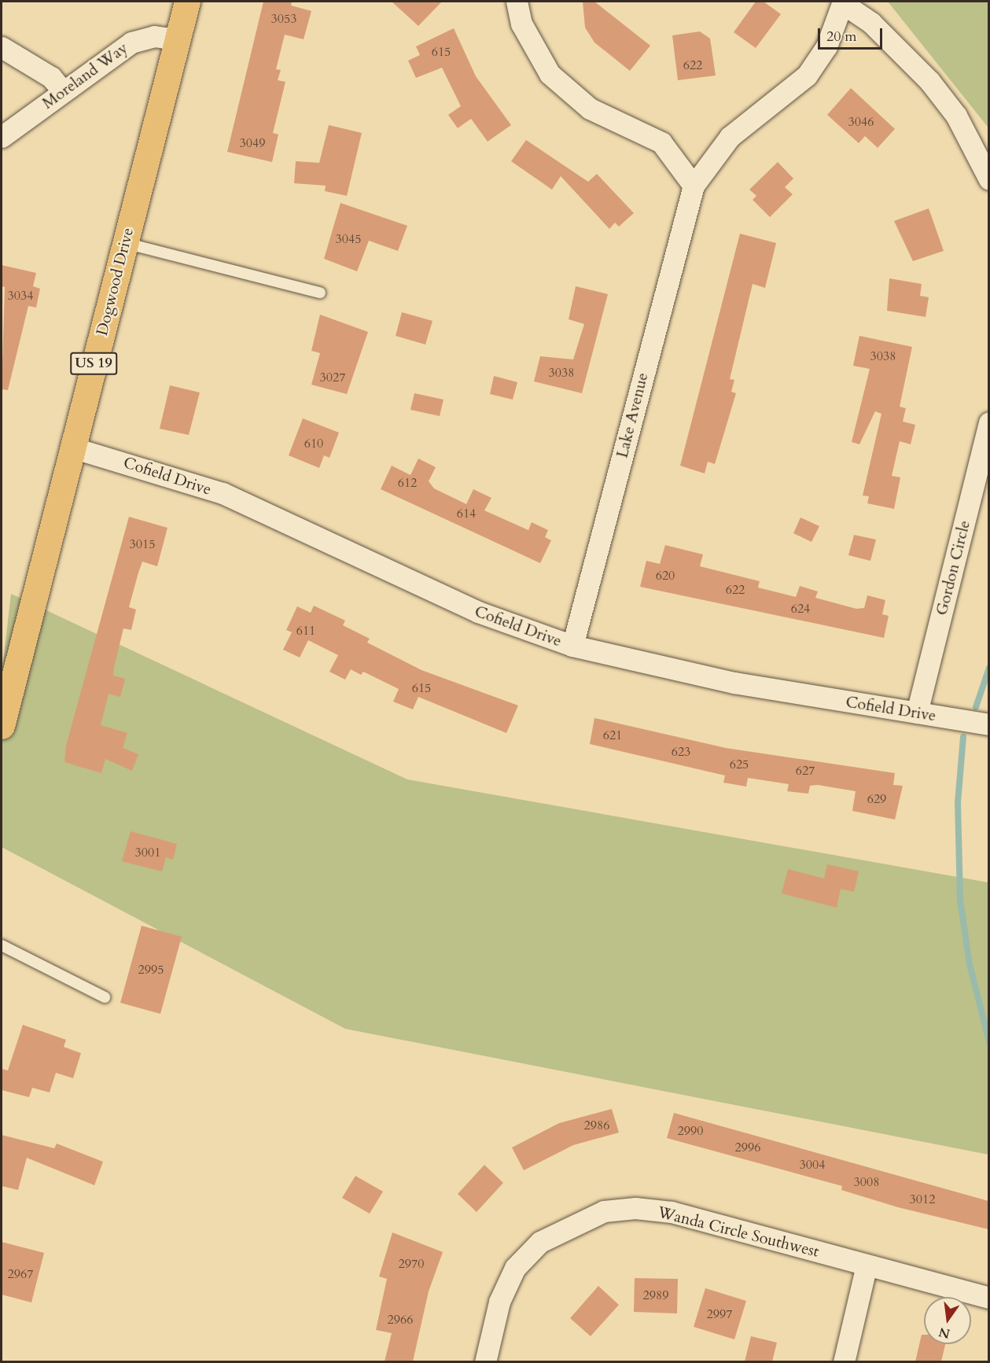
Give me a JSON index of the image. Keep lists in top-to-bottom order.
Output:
{
  "streets": {
    "main road": ["Dogwood Drive", "US 19"],
    "street": [
      "Moreland Way",
      "Lake Avenue",
      "Cofield Drive",
      "Gordon Circle",
      "Wanda Circle Southwest"
    ]
  },
  "crossings": [
    ["Moreland Way", "Dogwood Drive"],
    ["Dogwood Drive", "Cofield Drive"],
    ["Lake Avenue", "Cofield Drive"],
    ["Cofield Drive", "Gordon Circle"]
  ],
  "house_numbers": [
    "3053",
    "615",
    "622",
    "3046",
    "3049",
    "3045",
    "3034",
    "3038",
    "3038",
    "3027",
    "610",
    "612",
    "614",
    "3015",
    "620",
    "622",
    "624",
    "611",
    "615",
    "621",
    "623",
    "625",
    "627",
    "629",
    "3001",
    "2995",
    "2986",
    "2990",
    "2996",
    "3004",
    "3008",
    "3012",
    "2970",
    "2967",
    "2989",
    "2997",
    "2966"
  ],
  "scale_bar": "20 m",
  "north": "bottom"
}
